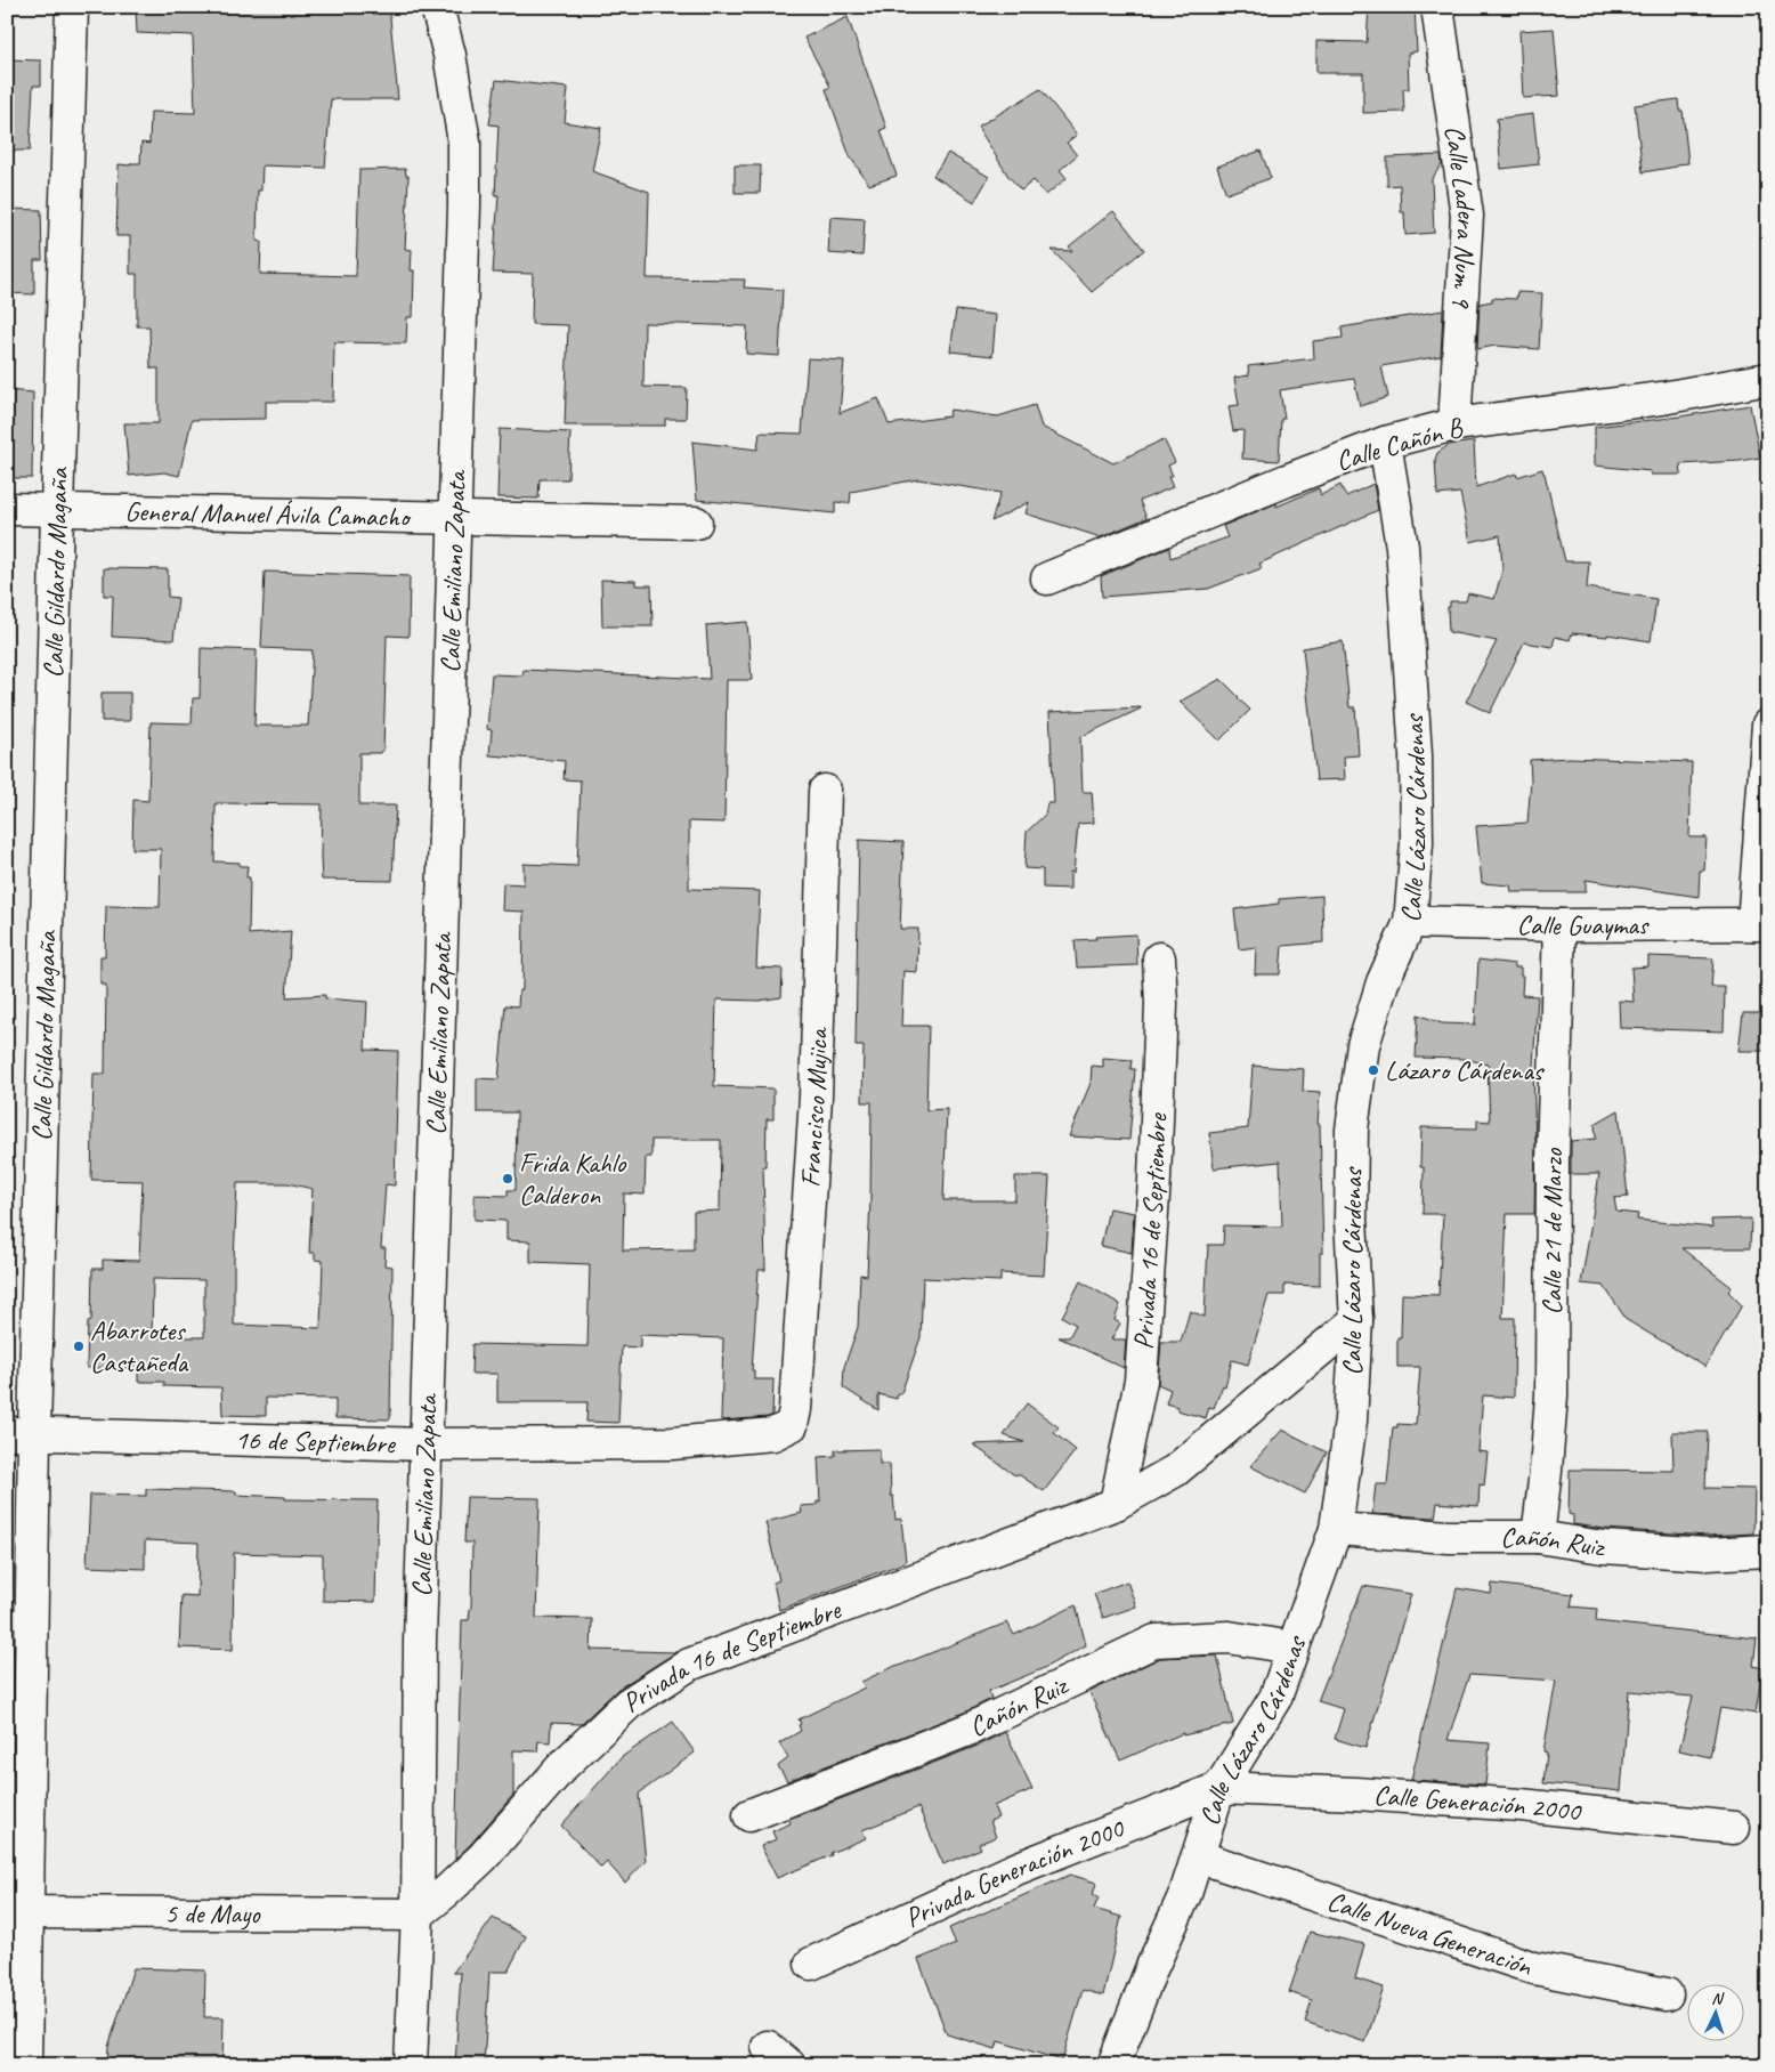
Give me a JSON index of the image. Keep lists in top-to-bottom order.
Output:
{
  "streets": {
    "street": [
      "Calle Ladera Num 9",
      "Calle Cañón B",
      "General Manuel Ávila Camacho",
      "Calle Emiliano Zapata",
      "Calle Gildardo Magaña",
      "Calle Lázaro Cárdenas",
      "Calle Guaymas",
      "Francisco Mujica",
      "Privada 16 de Septiembre",
      "Calle 21 de Marzo",
      "16 de Septiembre",
      "Cañón Ruiz",
      "Calle Generación 2000",
      "Privada Generación 2000",
      "5 de Mayo",
      "Calle Nueva Generación"
    ]
  },
  "crossings": [
    ["Calle Ladera Num 9", "Calle Cañón B"],
    ["Calle Cañón B", "Calle Lázaro Cárdenas"],
    ["General Manuel Ávila Camacho", "Calle Emiliano Zapata"],
    ["General Manuel Ávila Camacho", "Calle Gildardo Magaña"],
    ["Calle Emiliano Zapata", "Privada 16 de Septiembre"],
    ["Calle Emiliano Zapata", "16 de Septiembre"],
    ["Calle Emiliano Zapata", "5 de Mayo"],
    ["Calle Gildardo Magaña", "16 de Septiembre"],
    ["Calle Gildardo Magaña", "5 de Mayo"],
    ["Calle Lázaro Cárdenas", "Calle Guaymas"],
    ["Calle Lázaro Cárdenas", "Privada 16 de Septiembre"],
    ["Calle Lázaro Cárdenas", "Cañón Ruiz"],
    ["Calle Lázaro Cárdenas", "Calle Generación 2000"],
    ["Calle Lázaro Cárdenas", "Privada Generación 2000"],
    ["Calle Lázaro Cárdenas", "Calle Nueva Generación"],
    ["Calle Guaymas", "Calle 21 de Marzo"],
    ["Francisco Mujica", "16 de Septiembre"],
    ["Privada 16 de Septiembre", "5 de Mayo"],
    ["Calle 21 de Marzo", "Cañón Ruiz"],
    ["Calle Generación 2000", "Privada Generación 2000"]
  ],
  "places": ["Lázaro Cárdenas", "Frida Kahlo Calderon", "Abarrotes Castañeda"],
  "north": "top"
}
